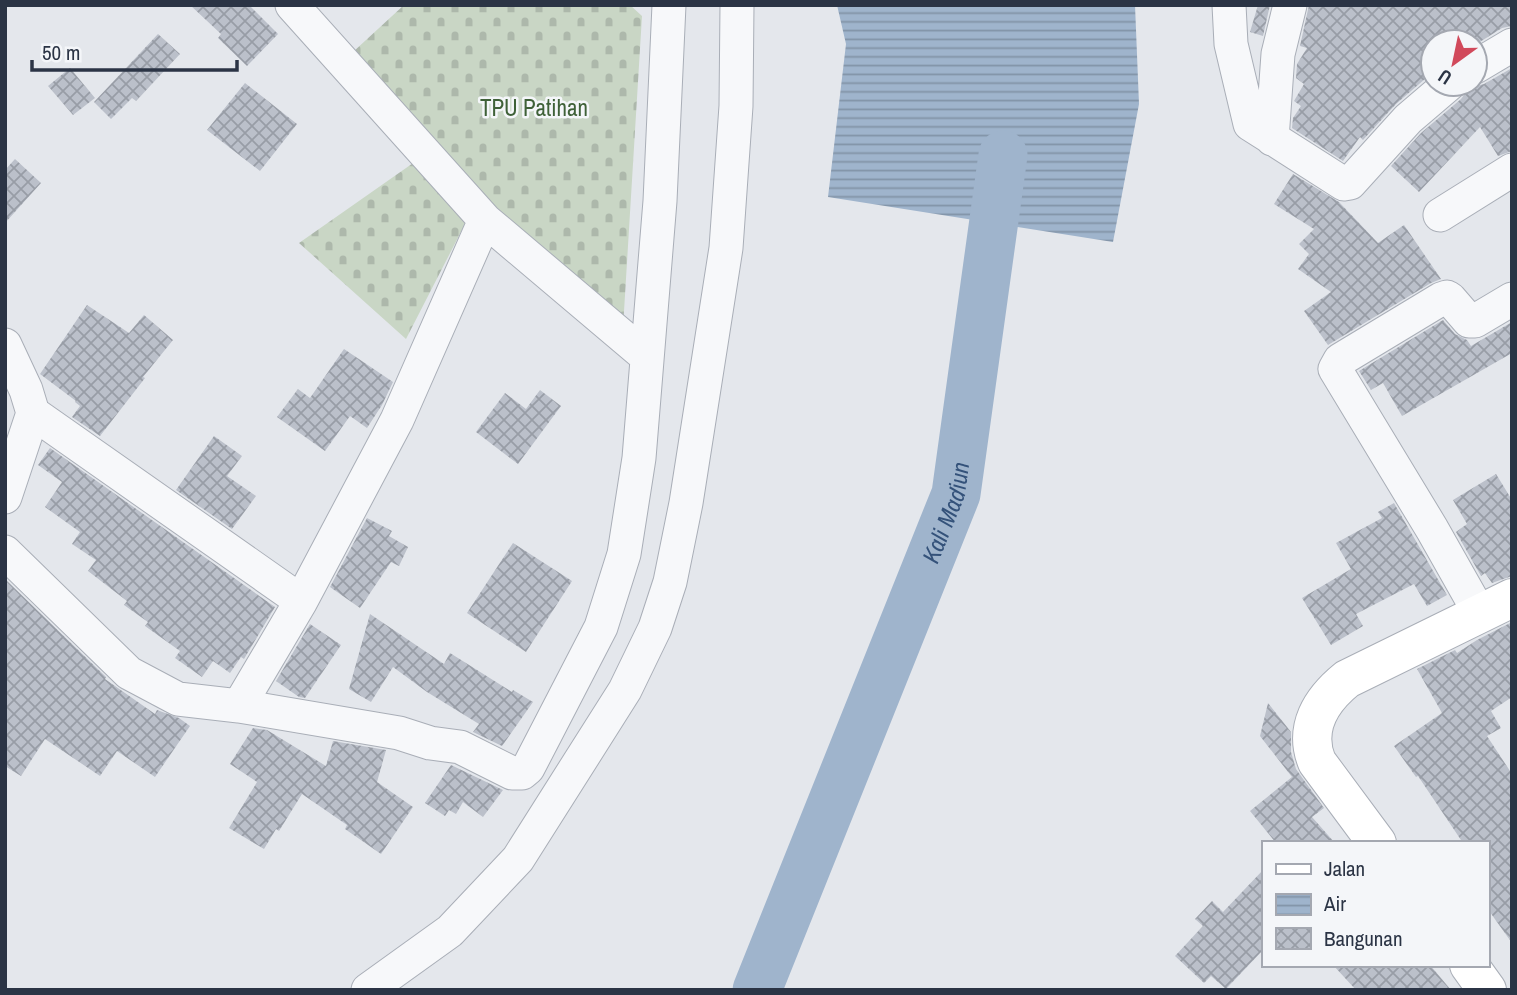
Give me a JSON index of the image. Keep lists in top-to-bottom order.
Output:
{
  "water": ["Kali Madiun"],
  "parks": ["TPU Patihan"],
  "legend": ["Jalan", "Air", "Bangunan"],
  "scale_bar": "50 m",
  "north": "bottom left"
}
